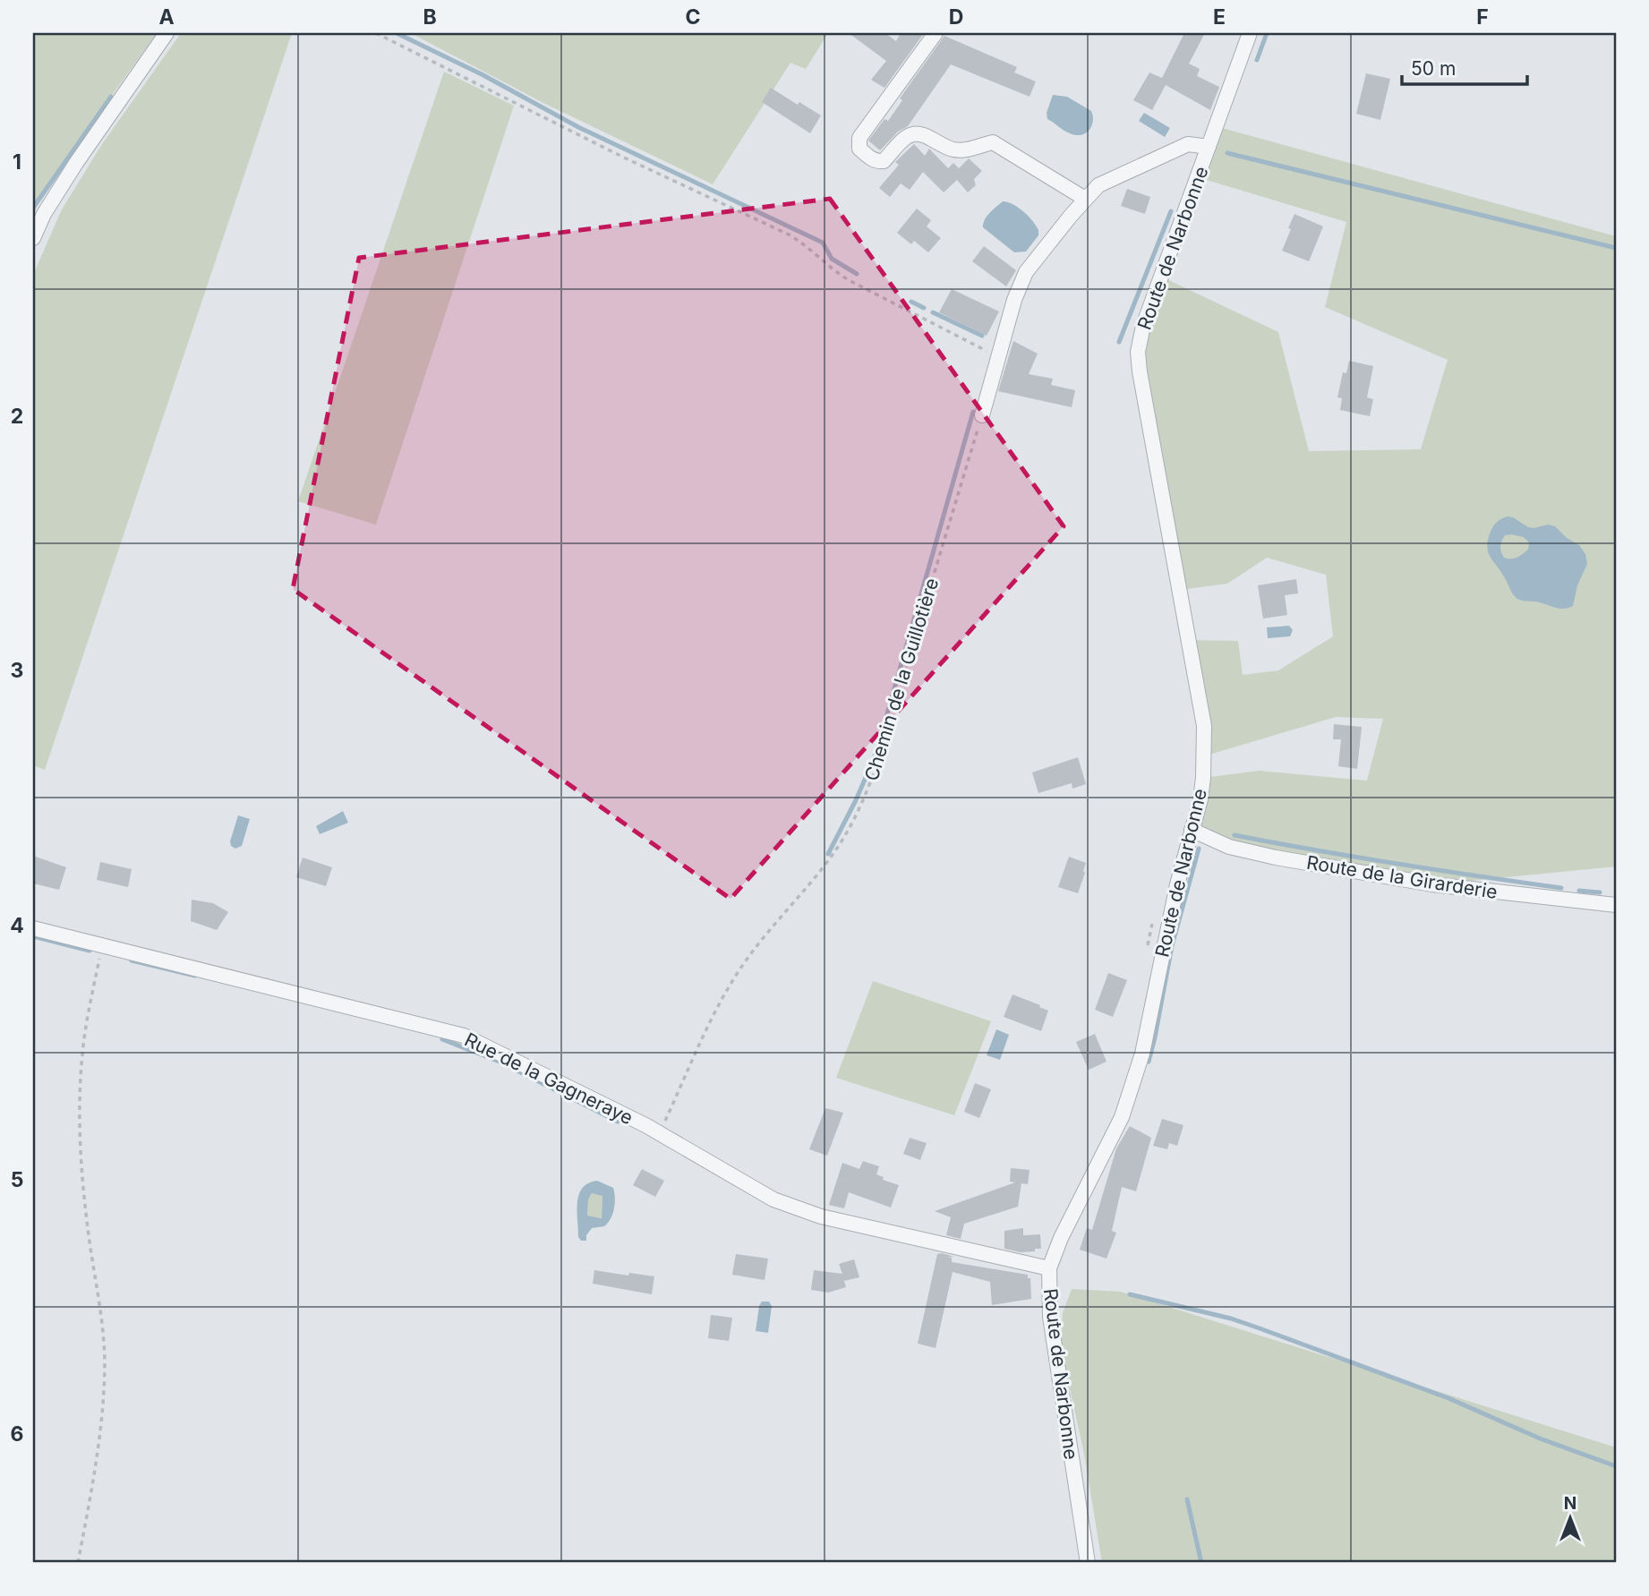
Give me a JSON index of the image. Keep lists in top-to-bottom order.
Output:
{
  "streets": {
    "street": ["Route de Narbonne", "Route de la Girarderie", "Rue de la Gagneraye"],
    "path": ["Chemin de la Guillotière"]
  },
  "crossings": [
    ["Route de Narbonne", "Route de la Girarderie"],
    ["Route de Narbonne", "Rue de la Gagneraye"],
    ["Chemin de la Guillotière", "Rue de la Gagneraye"]
  ],
  "scale_bar": "50 m",
  "north": "top",
  "grid": {
    "columns": [
      "A",
      "B",
      "C",
      "D",
      "E",
      "F"
    ],
    "rows": [
      "1",
      "2",
      "3",
      "4",
      "5",
      "6"
    ]
  }
}
